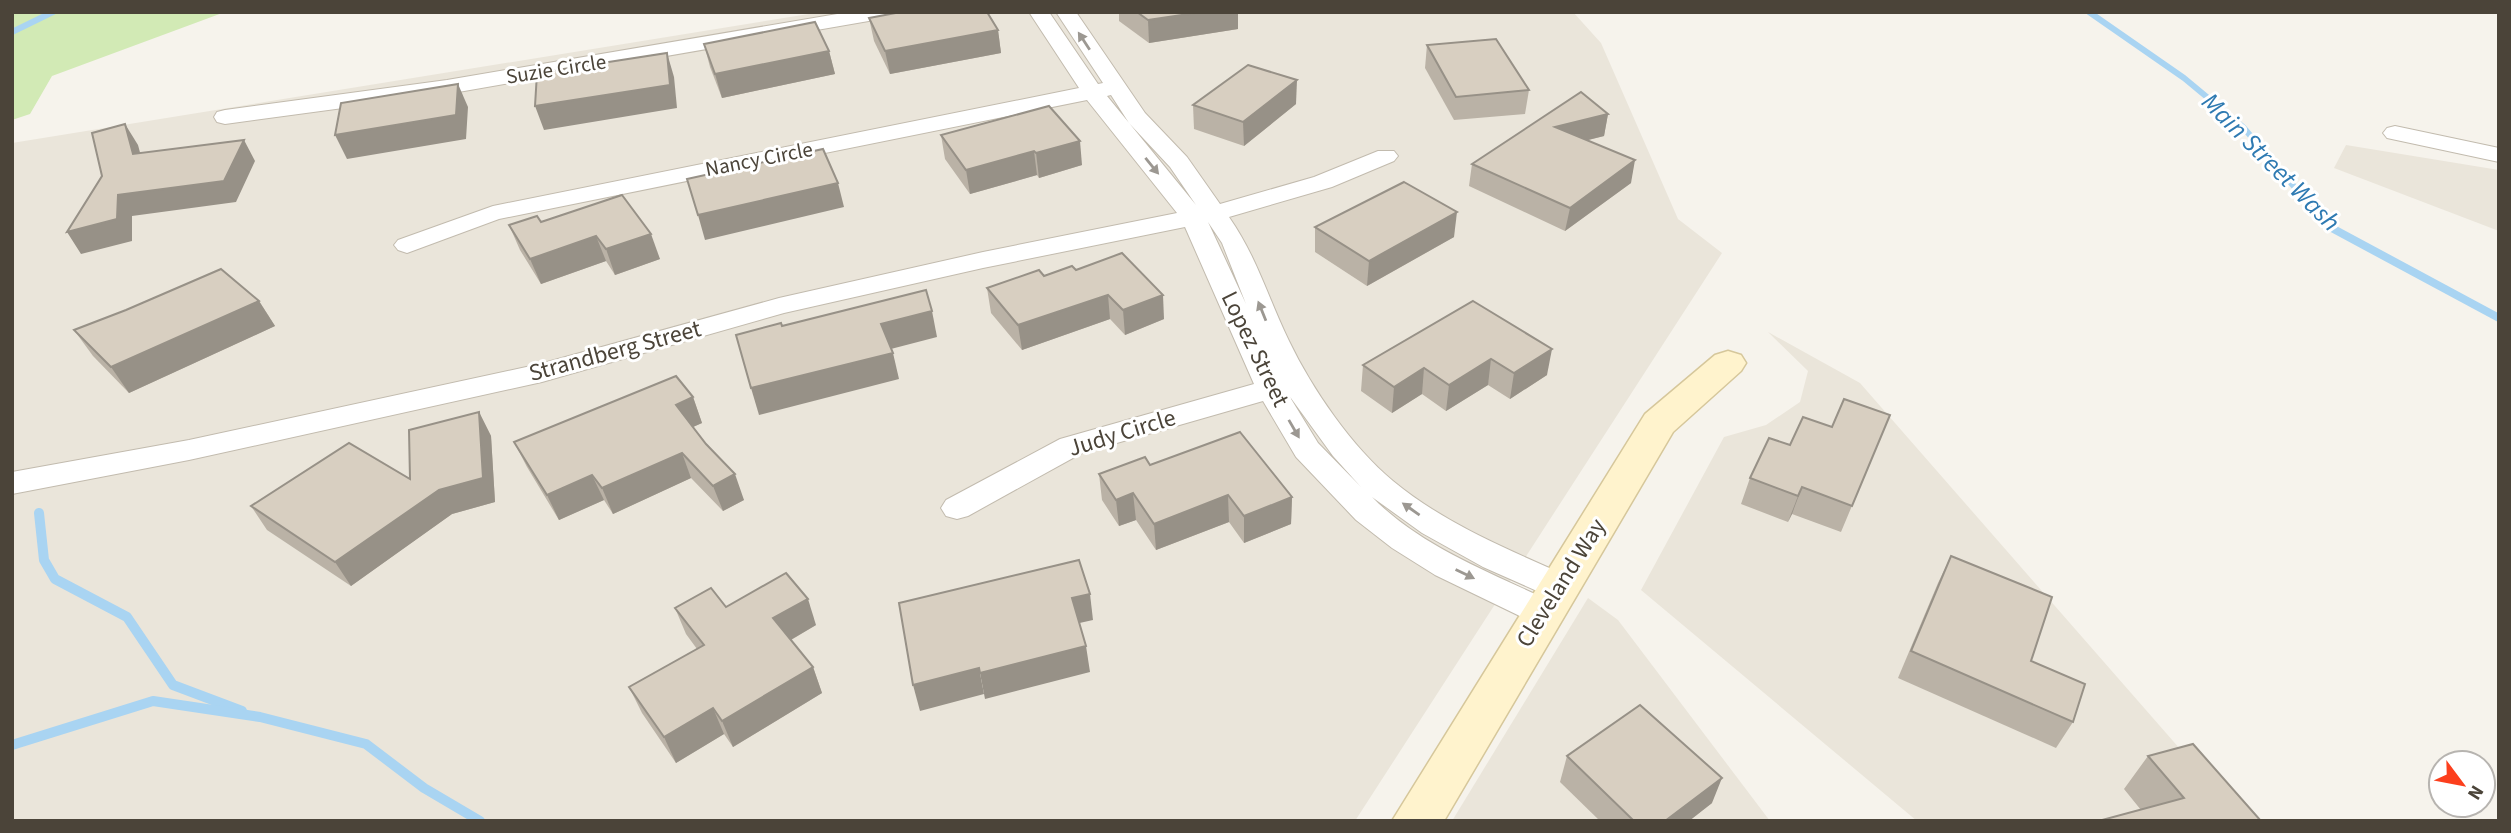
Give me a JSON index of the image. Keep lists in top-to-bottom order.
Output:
{
  "streets": {
    "street": [
      "Suzie Circle",
      "Nancy Circle",
      "Lopez Street",
      "Strandberg Street",
      "Judy Circle",
      "Cleveland Way"
    ]
  },
  "crossings": [
    ["Nancy Circle", "Lopez Street"],
    ["Lopez Street", "Strandberg Street"],
    ["Lopez Street", "Judy Circle"],
    ["Lopez Street", "Cleveland Way"]
  ],
  "water": ["Main Street Wash"],
  "north": "bottom right"
}
